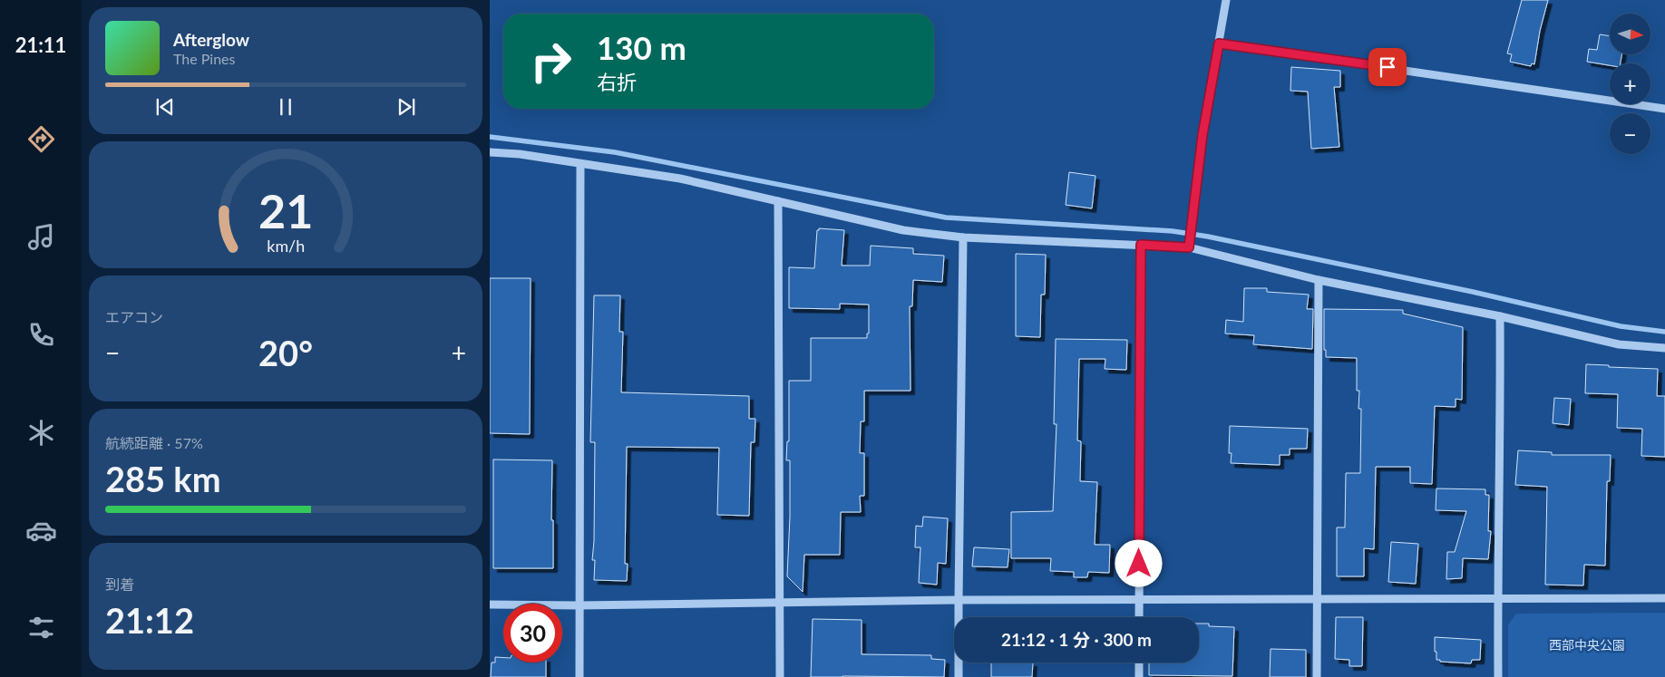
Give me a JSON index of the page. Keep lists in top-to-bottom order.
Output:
{
  "parks": ["西部中央公園"],
  "north": "right",
  "page": {
    "tabs": "21:11",
    "map_buttons": ["+", "−"],
    "turn": ["130 m", "右折"],
    "song": ["Afterglow", "The Pines"],
    "tile": [
      "エアコン",
      ["航続距離 · 57%", "285 km"],
      ["到着", "21:12"]
    ],
    "heat": ["−", "20°", "+"],
    "limit": "30",
    "trip": "21:12 · 1 分 · 300 m",
    "gauge": ["21", "km/h"]
  }
}
